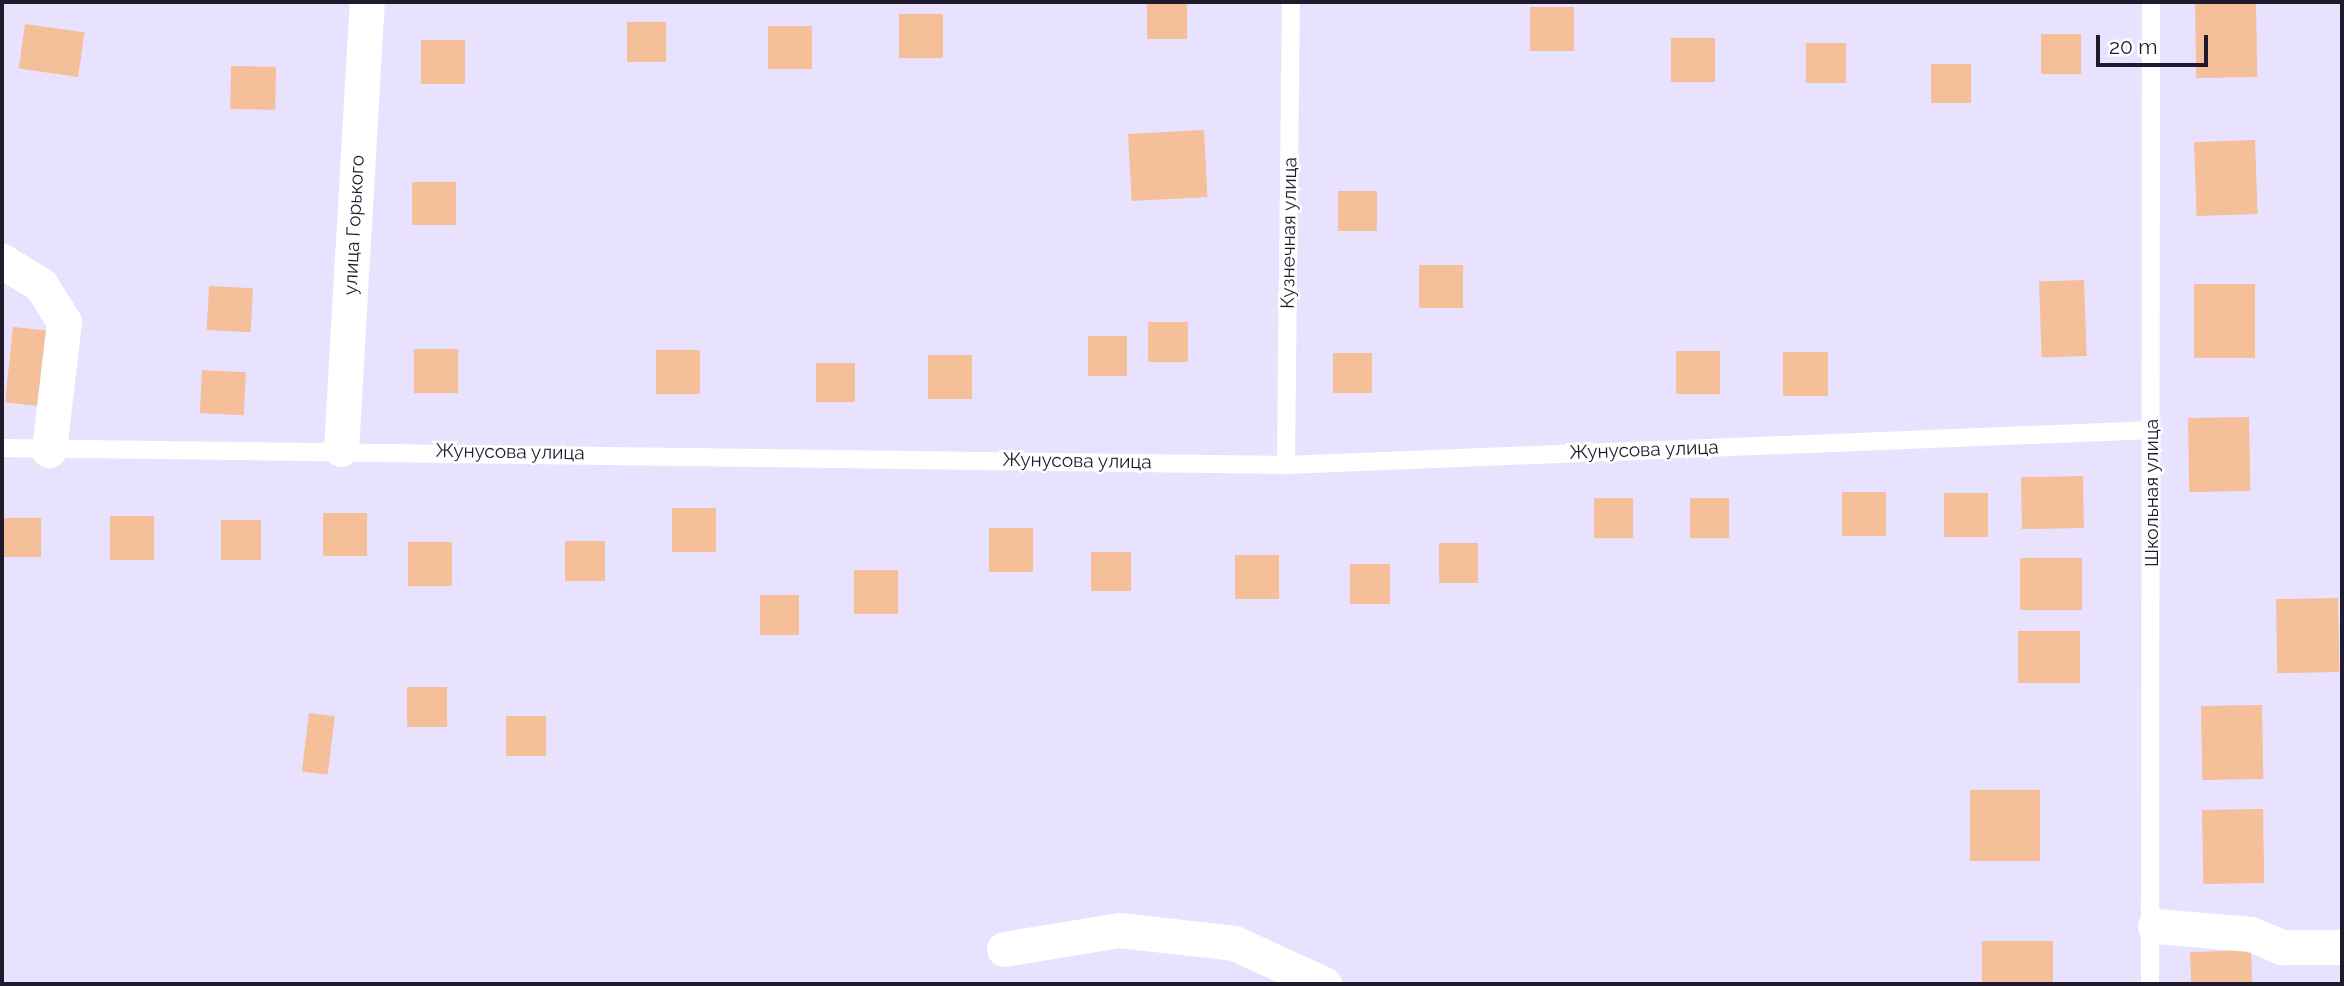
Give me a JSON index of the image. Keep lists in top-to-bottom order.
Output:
{
  "streets": {
    "street": ["улица Горького"],
    "lane": ["Кузнечная улица", "Жунусова улица", "Школьная улица"]
  },
  "crossings": [
    ["улица Горького", "Жунусова улица"],
    ["Кузнечная улица", "Жунусова улица"],
    ["Жунусова улица", "Школьная улица"]
  ],
  "scale_bar": "20 m"
}
